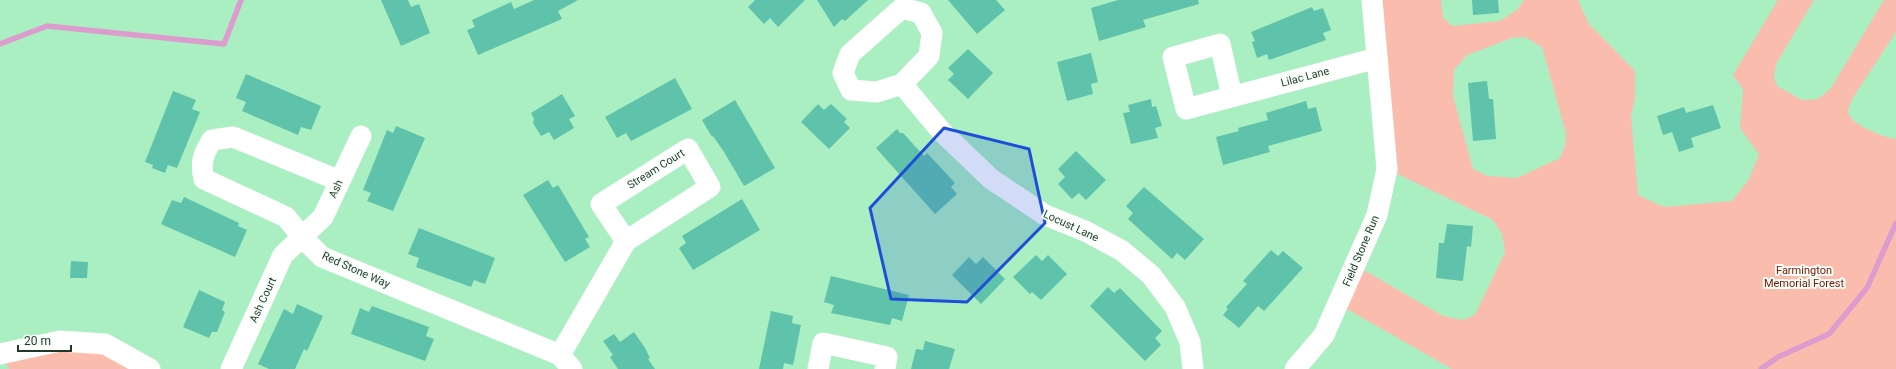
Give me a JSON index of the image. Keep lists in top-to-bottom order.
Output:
{
  "streets": {
    "street": [
      "Lilac Lane",
      "Stream Court",
      "Ash",
      "Locust Lane",
      "Field Stone Run",
      "Red Stone Way",
      "Ash Court"
    ]
  },
  "crossings": [
    ["Lilac Lane", "Field Stone Run"],
    ["Stream Court", "Red Stone Way"],
    ["Ash", "Red Stone Way"],
    ["Ash", "Ash Court"],
    ["Red Stone Way", "Ash Court"]
  ],
  "parks": ["Farmington Memorial Forest"],
  "scale_bar": "20 m"
}
